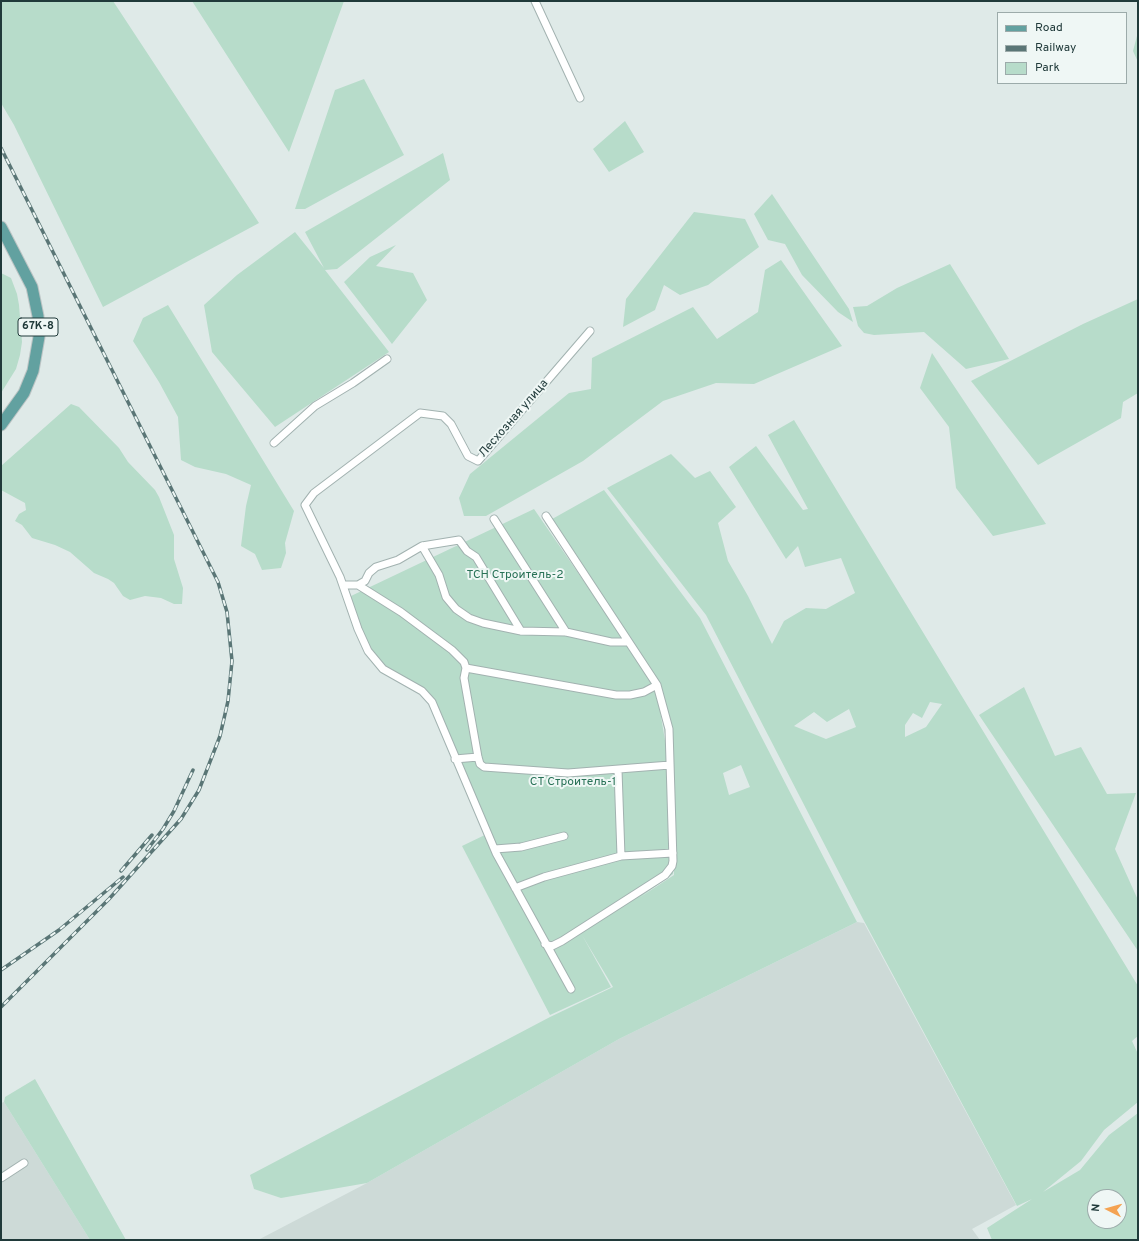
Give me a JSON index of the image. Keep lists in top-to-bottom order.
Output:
{
  "streets": {
    "main road": ["67К-8"],
    "street": ["Лесхозная улица"]
  },
  "parks": ["ТСН Строитель-2", "СТ Строитель-1"],
  "legend": ["Road", "Railway", "Park"],
  "north": "left"
}
